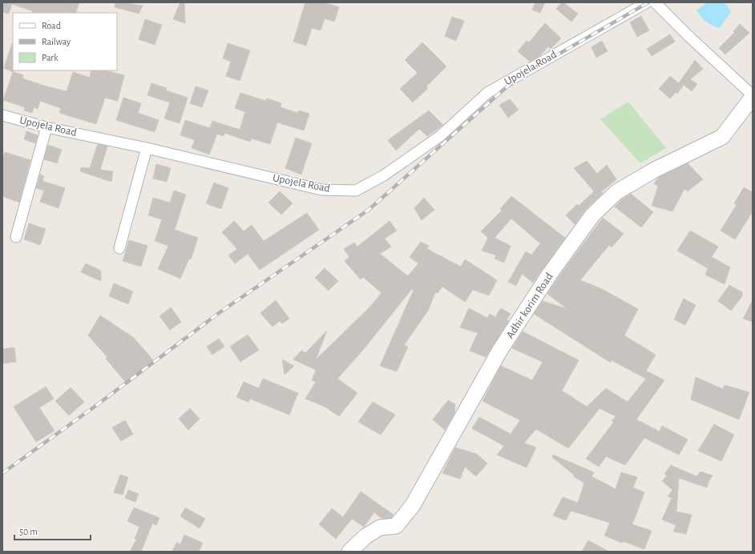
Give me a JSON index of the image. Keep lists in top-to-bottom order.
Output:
{
  "streets": {
    "main road": ["Adhir korim Road"],
    "street": ["Upojela Road"]
  },
  "legend": ["Road", "Railway", "Park"],
  "scale_bar": "50 m"
}
